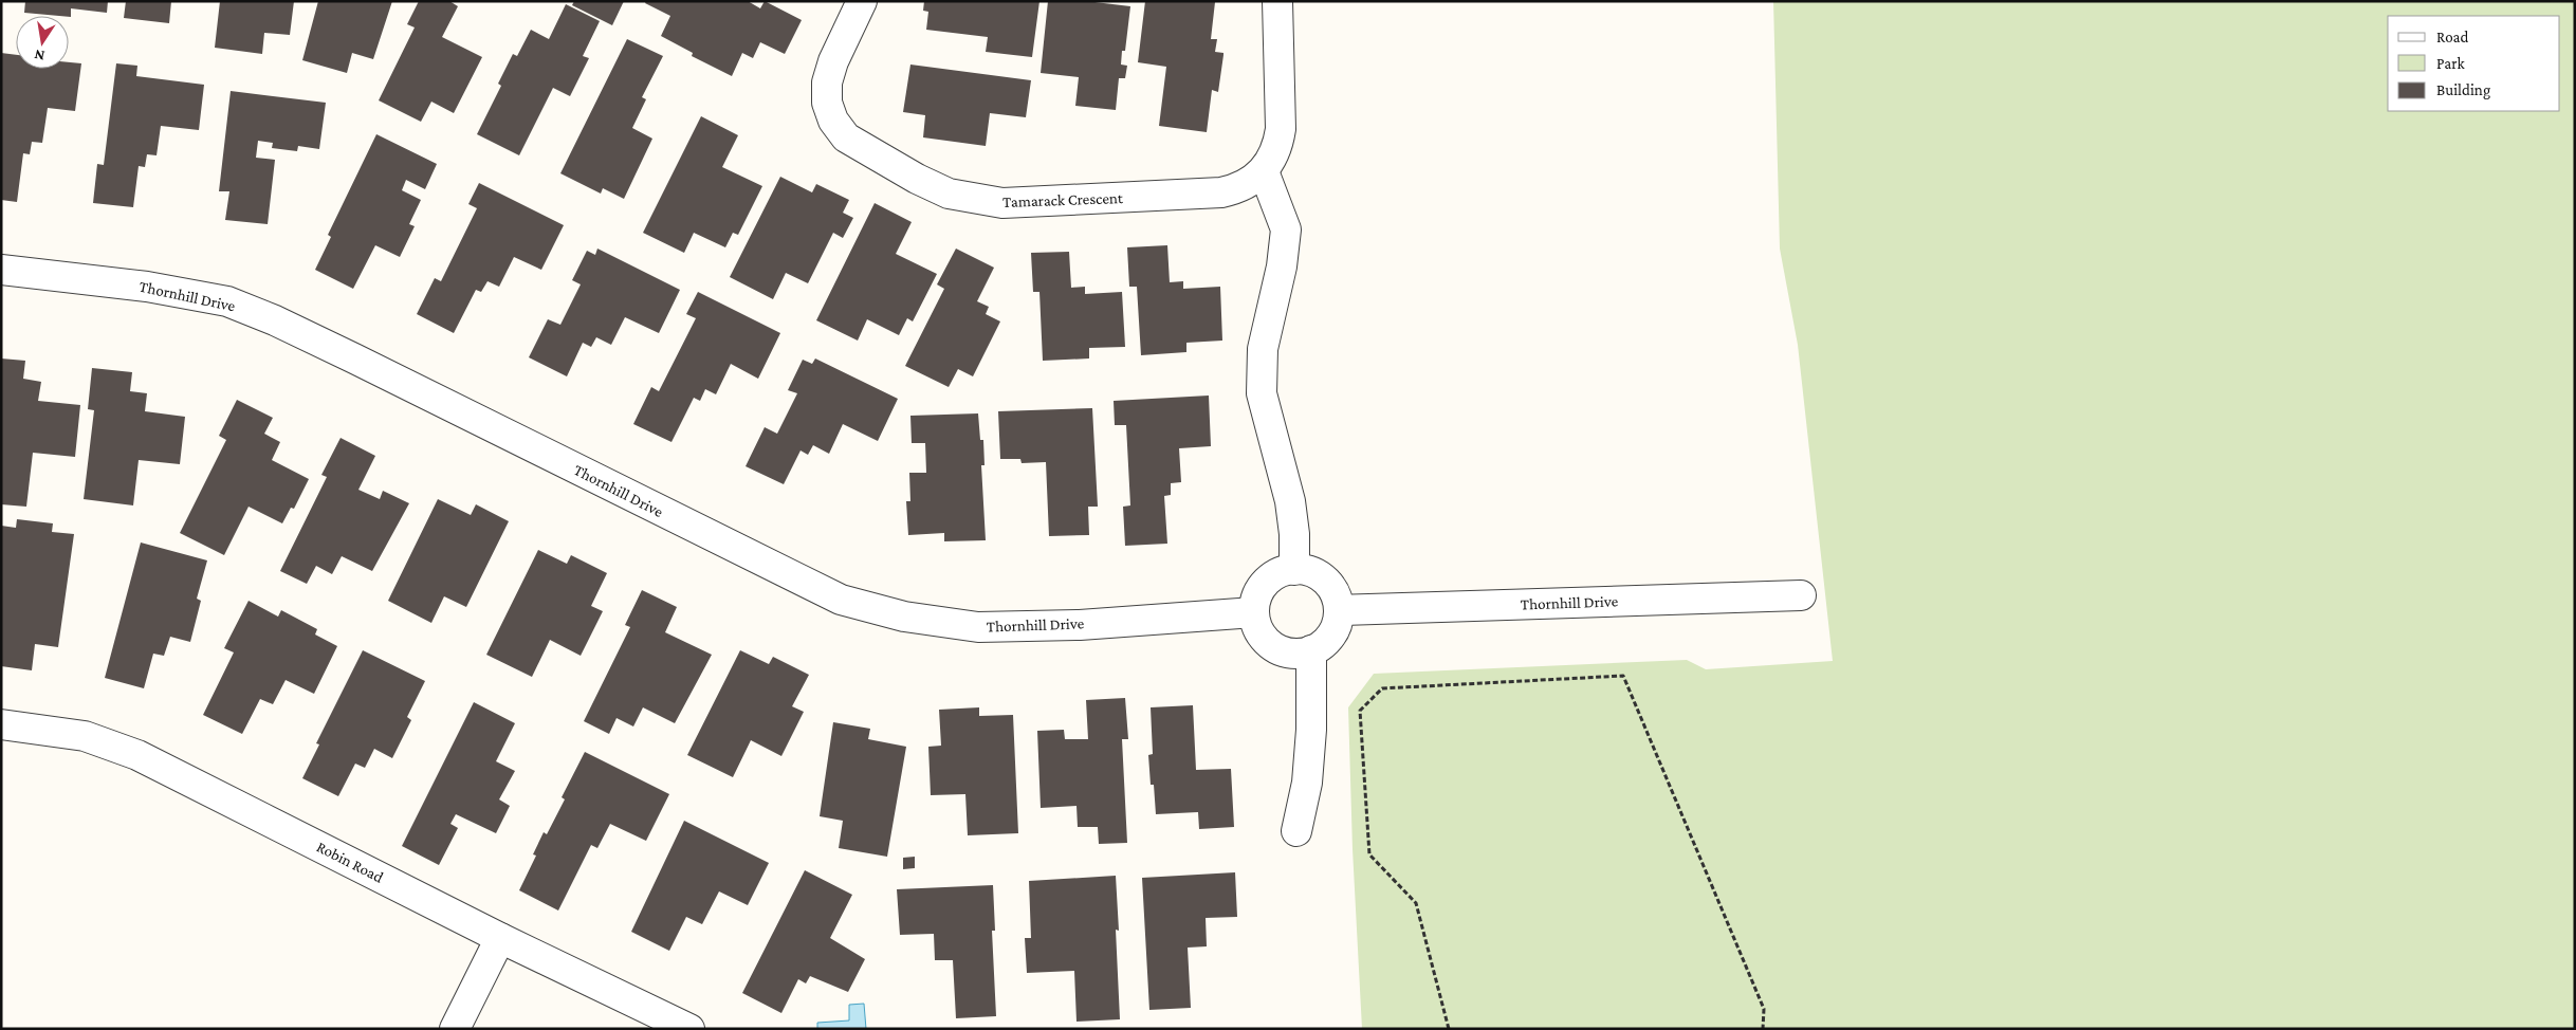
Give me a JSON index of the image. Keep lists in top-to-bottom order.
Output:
{
  "streets": {
    "street": ["Tamarack Crescent", "Thornhill Drive", "Robin Road"]
  },
  "legend": ["Road", "Park", "Building"],
  "north": "bottom"
}
